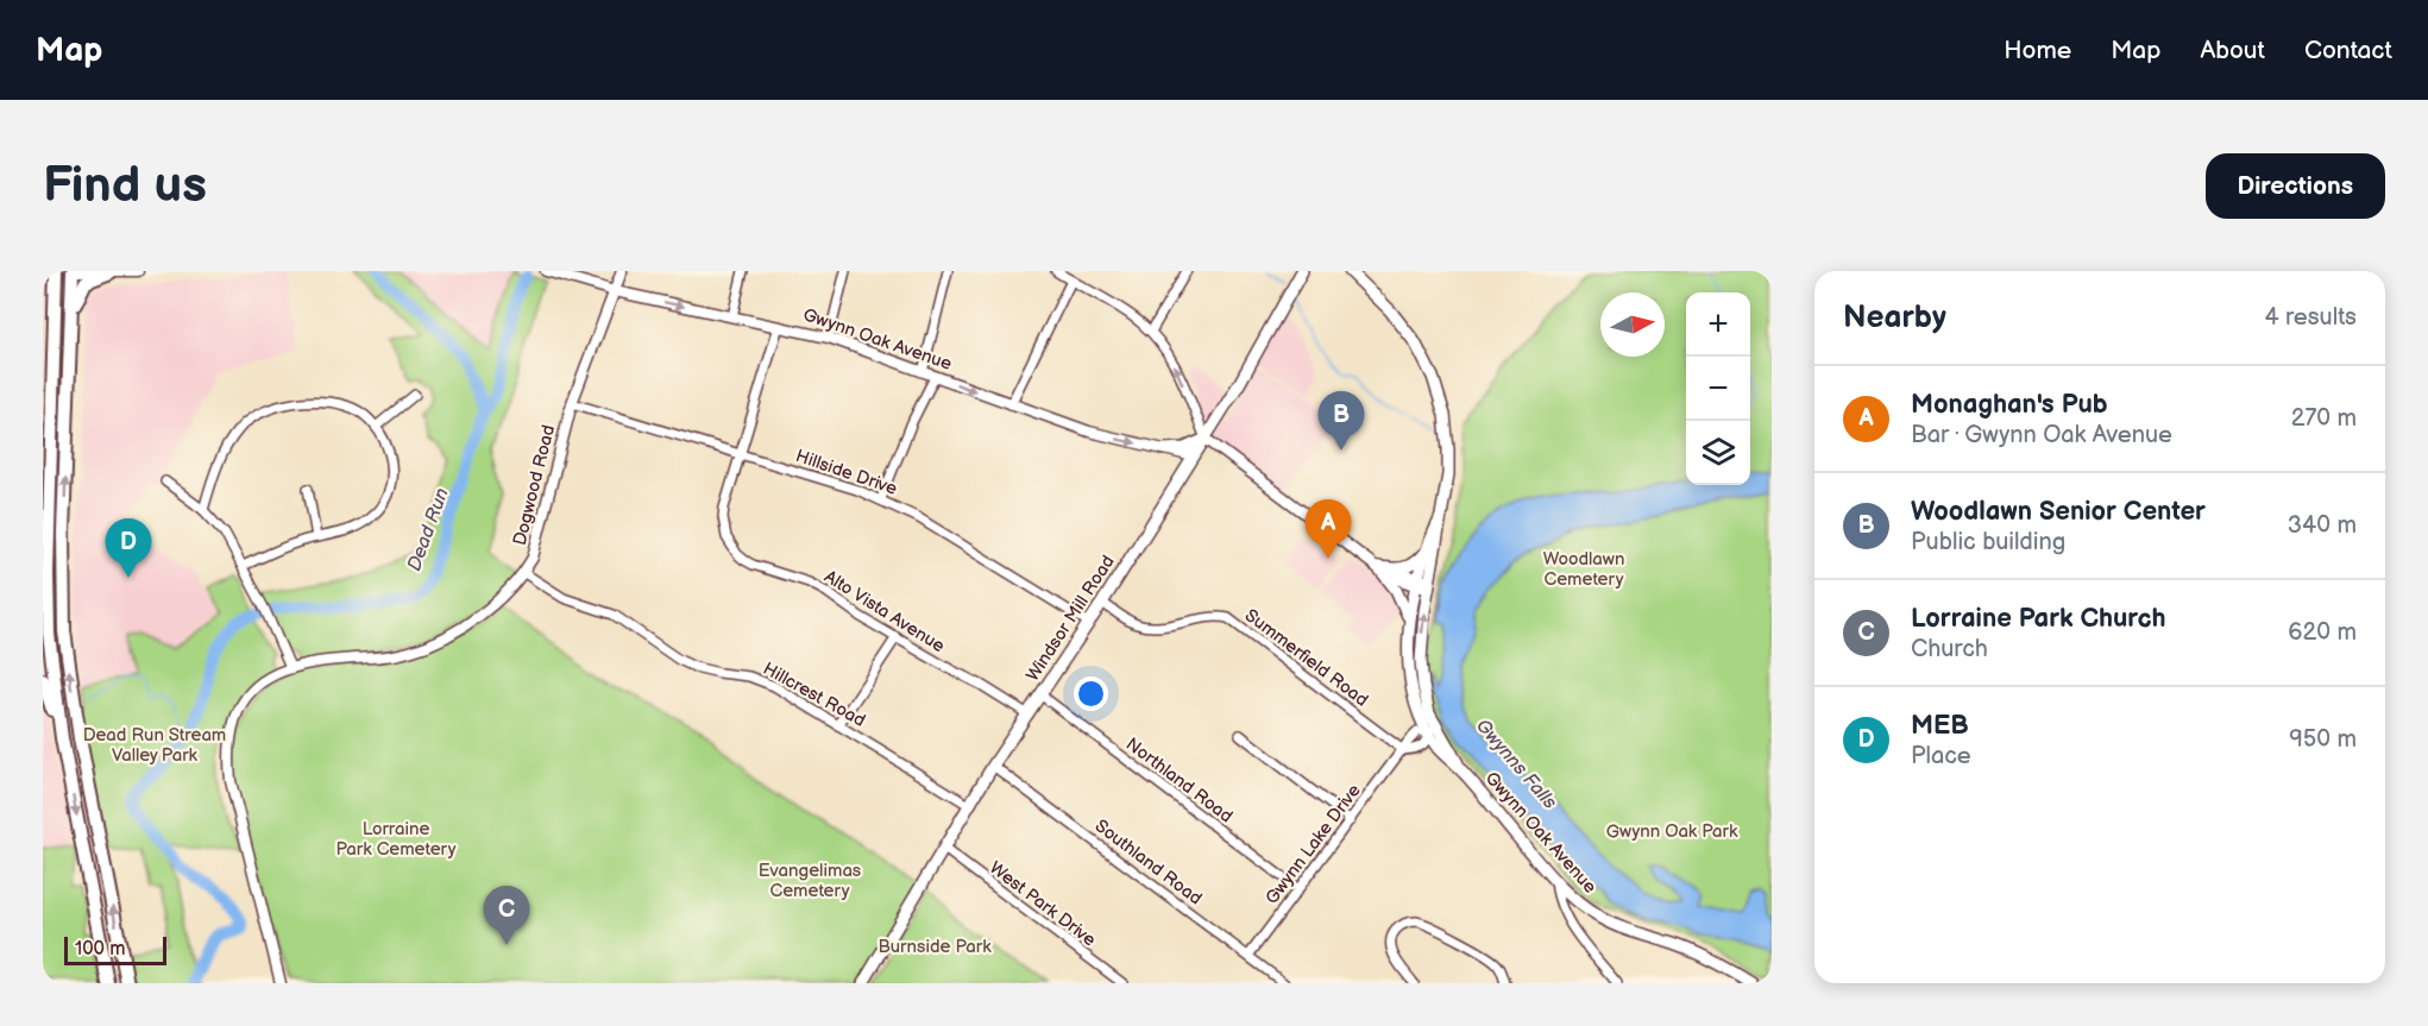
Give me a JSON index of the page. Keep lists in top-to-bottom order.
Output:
{
  "streets": {
    "main road": ["Gwynn Oak Avenue", "Windsor Mill Road"],
    "street": [
      "Hillside Drive",
      "Dogwood Road",
      "Alto Vista Avenue",
      "Summerfield Road",
      "Hillcrest Road",
      "Northland Road",
      "Gwynn Lake Drive",
      "Southland Road",
      "West Park Drive"
    ]
  },
  "crossings": [
    ["Gwynn Oak Avenue", "Dogwood Road"],
    ["Gwynn Oak Avenue", "Alto Vista Avenue"],
    ["Gwynn Oak Avenue", "Windsor Mill Road"],
    ["Gwynn Oak Avenue", "Gwynn Lake Drive"],
    ["Hillside Drive", "Dogwood Road"],
    ["Hillside Drive", "Alto Vista Avenue"],
    ["Hillside Drive", "Windsor Mill Road"],
    ["Dogwood Road", "Hillcrest Road"],
    ["Alto Vista Avenue", "Windsor Mill Road"],
    ["Windsor Mill Road", "Summerfield Road"],
    ["Windsor Mill Road", "Hillcrest Road"],
    ["Windsor Mill Road", "Northland Road"],
    ["Windsor Mill Road", "Southland Road"],
    ["Windsor Mill Road", "West Park Drive"],
    ["Summerfield Road", "Gwynn Lake Drive"],
    ["Northland Road", "Gwynn Lake Drive"],
    ["Gwynn Lake Drive", "Southland Road"]
  ],
  "water": ["Dead Run", "Gwynns Falls"],
  "parks": [
    "Woodlawn Cemetery",
    "Dead Run Stream Valley Park",
    "Lorraine Park Cemetery",
    "Gwynn Oak Park",
    "Evangelimas Cemetery",
    "Burnside Park"
  ],
  "scale_bar": "100 m",
  "north": "right",
  "page": {
    "header": "Map",
    "nav": [
      "Home",
      "Map",
      "About",
      "Contact"
    ],
    "buttons": "Directions",
    "title": "Find us",
    "heading": ["Nearby", "4 results"],
    "map_buttons": ["+", "−"],
    "list": [
      {
        "mark": "A",
        "name": "Monaghan's Pub",
        "note": "Bar · Gwynn Oak Avenue",
        "value": "270 m"
      },
      {
        "mark": "B",
        "name": "Woodlawn Senior Center",
        "note": "Public building",
        "value": "340 m"
      },
      {
        "mark": "C",
        "name": "Lorraine Park Church",
        "note": "Church",
        "value": "620 m"
      },
      {
        "mark": "D",
        "name": "MEB",
        "note": "Place",
        "value": "950 m"
      }
    ],
    "pins": [
      "B",
      "A",
      "D",
      "C"
    ],
    "scale": "100 m"
  }
}
